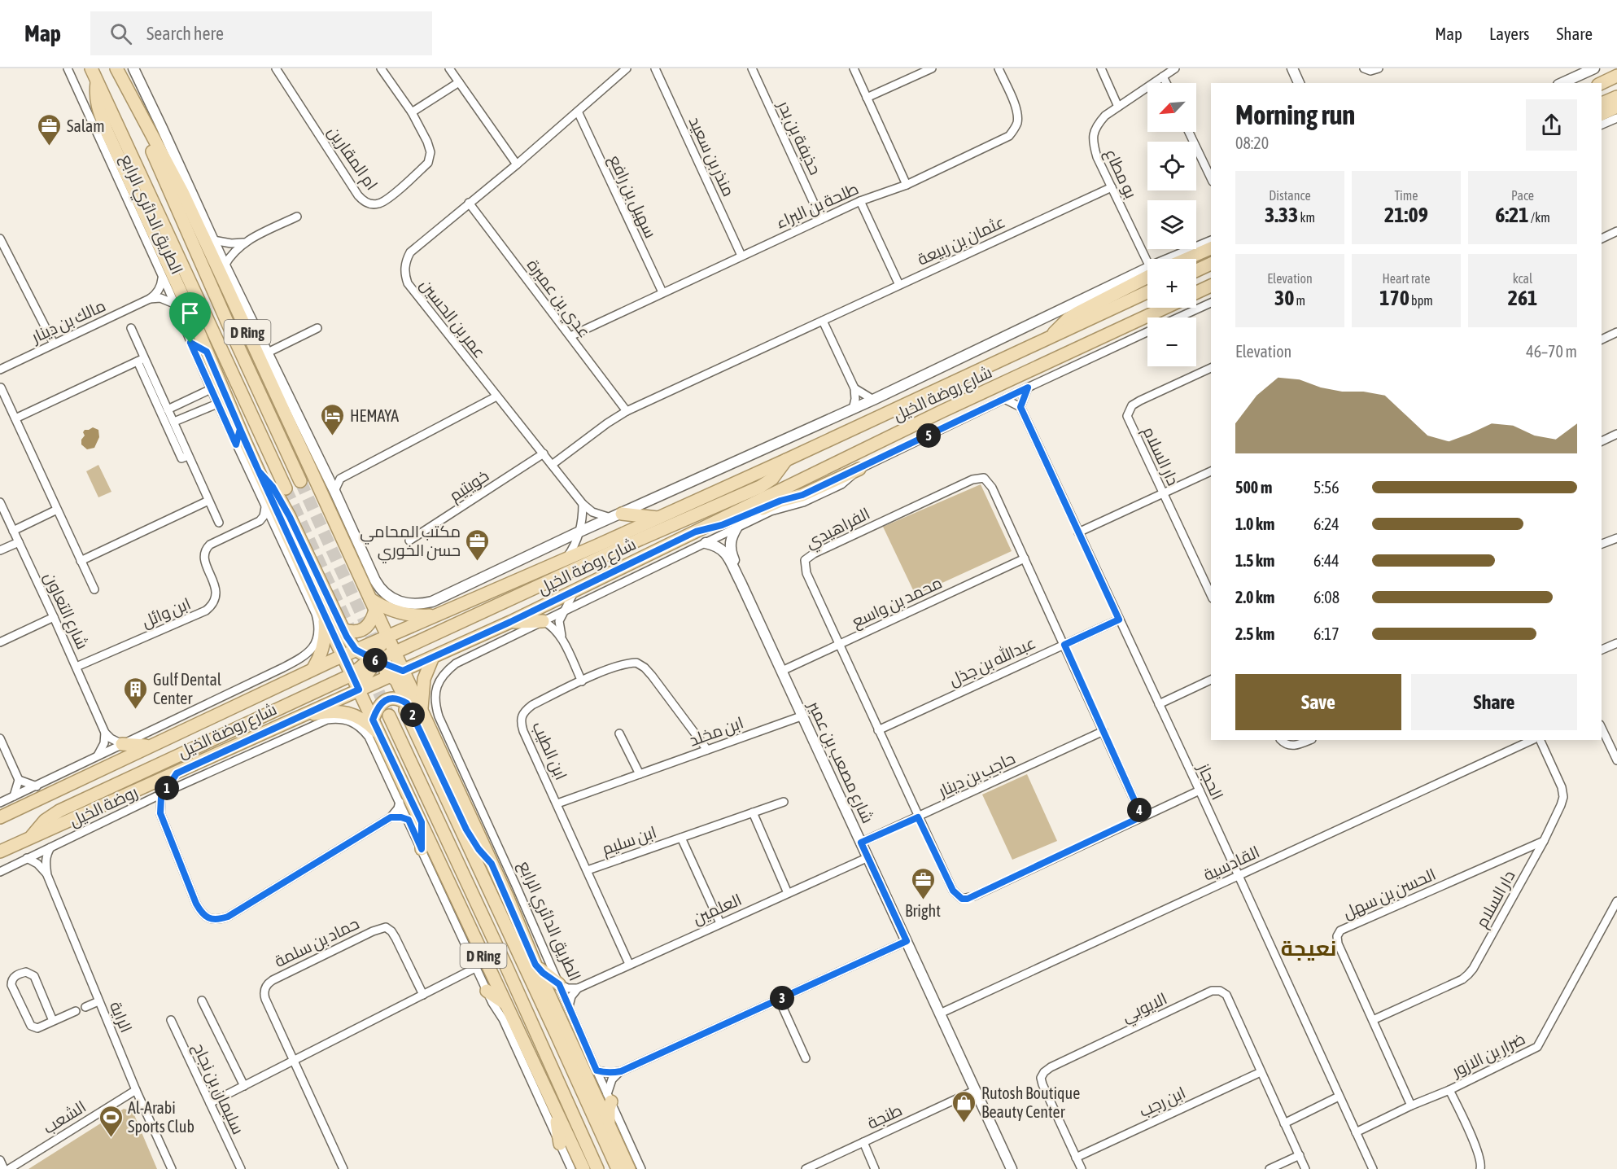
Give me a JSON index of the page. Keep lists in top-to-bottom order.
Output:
{
  "streets": {
    "main road": ["الطريق الدائري الرابع", "D Ring", "شارع روضة الخيل"],
    "street": [
      "حذيفة بن بدر",
      "منذر بن سعيد",
      "ام المقارين",
      "بو مطاع",
      "سهيل بن رافع",
      "طلحة بن البراء",
      "عثمان بن ربيعة",
      "عدي بن عميرة",
      "عمر بن الحسين",
      "مالك بن دينار",
      "دار السلام",
      "خويتيم",
      "الفراهيدي",
      "محمد بن واسع",
      "شارع التعاون",
      "ابن وائل",
      "عبدالله بن جذل",
      "ابن مخلد",
      "ابن الطيب",
      "شارع مصعب بن عمير",
      "حاجب بن دينار",
      "الحجاز",
      "روضة الخيل",
      "ابن سليم",
      "القادسية",
      "الحسن بن سهل",
      "العلمين",
      "حماد بن سلمة",
      "الايوبي",
      "الراية",
      "ضرار بن الازور",
      "سليمان بن نجاح",
      "ابن رجب",
      "طنجة",
      "الشعب"
    ]
  },
  "crossings": [
    ["حذيفة بن بدر", "طلحة بن البراء"],
    ["منذر بن سعيد", "طلحة بن البراء"],
    ["بو مطاع", "عثمان بن ربيعة"],
    ["سهيل بن رافع", "طلحة بن البراء"],
    ["سهيل بن رافع", "عمر بن الحسين"],
    ["طلحة بن البراء", "عدي بن عميرة"],
    ["الطريق الدائري الرابع", "D Ring"],
    ["الطريق الدائري الرابع", "شارع روضة الخيل"],
    ["عثمان بن ربيعة", "عدي بن عميرة"],
    ["عثمان بن ربيعة", "عمر بن الحسين"],
    ["عدي بن عميرة", "عمر بن الحسين"],
    ["عمر بن الحسين", "شارع روضة الخيل"],
    ["عمر بن الحسين", "خويتيم"],
    ["D Ring", "شارع روضة الخيل"],
    ["شارع روضة الخيل", "شارع مصعب بن عمير"],
    ["دار السلام", "الحسن بن سهل"],
    ["الفراهيدي", "محمد بن واسع"],
    ["الفراهيدي", "عبدالله بن جذل"],
    ["الفراهيدي", "حاجب بن دينار"],
    ["الفراهيدي", "الحجاز"],
    ["محمد بن واسع", "شارع مصعب بن عمير"],
    ["شارع التعاون", "ابن وائل"],
    ["عبدالله بن جذل", "الحجاز"],
    ["ابن مخلد", "ابن الطيب"],
    ["ابن مخلد", "شارع مصعب بن عمير"],
    ["ابن الطيب", "ابن سليم"],
    ["ابن الطيب", "العلمين"],
    ["شارع مصعب بن عمير", "حاجب بن دينار"],
    ["شارع مصعب بن عمير", "القادسية"],
    ["شارع مصعب بن عمير", "العلمين"],
    ["شارع مصعب بن عمير", "طنجة"],
    ["الحجاز", "القادسية"],
    ["الحجاز", "ضرار بن الازور"],
    ["روضة الخيل", "الراية"],
    ["ابن سليم", "العلمين"],
    ["الحسن بن سهل", "ضرار بن الازور"],
    ["الايوبي", "ابن رجب"],
    ["الراية", "الشعب"]
  ],
  "districts": ["نعيجة"],
  "places": {
    "office": ["Salam", "مكتب المحامي حسن الخوري", "Bright"],
    "hotel": ["HEMAYA"],
    "building": ["Gulf Dental Center"],
    "shop": ["Rutosh Boutique Beauty Center"],
    "sports": ["Al-Arabi Sports Club"]
  },
  "north": "bottom left",
  "page": {
    "header": "Map",
    "search": "Search here",
    "nav": ["Map", "Layers", "Share"],
    "map_buttons": ["+", "−"],
    "heading": ["Morning run", "08:20"],
    "stats": [
      ["Distance", "3.33 km"],
      ["Time", "21:09"],
      ["Pace", "6:21 /km"],
      ["Elevation", "30 m"],
      ["Heart rate", "170 bpm"],
      ["kcal", "261"]
    ],
    "chart": ["Elevation", "46–70 m"],
    "pins": [
      "5",
      "6",
      "2",
      "1",
      "4",
      "3"
    ],
    "list": [
      {
        "name": "500 m",
        "note": "5:56"
      },
      {
        "name": "1.0 km",
        "note": "6:24"
      },
      {
        "name": "1.5 km",
        "note": "6:44"
      },
      {
        "name": "2.0 km",
        "note": "6:08"
      },
      {
        "name": "2.5 km",
        "note": "6:17"
      }
    ],
    "buttons": ["Save", "Share"]
  }
}
